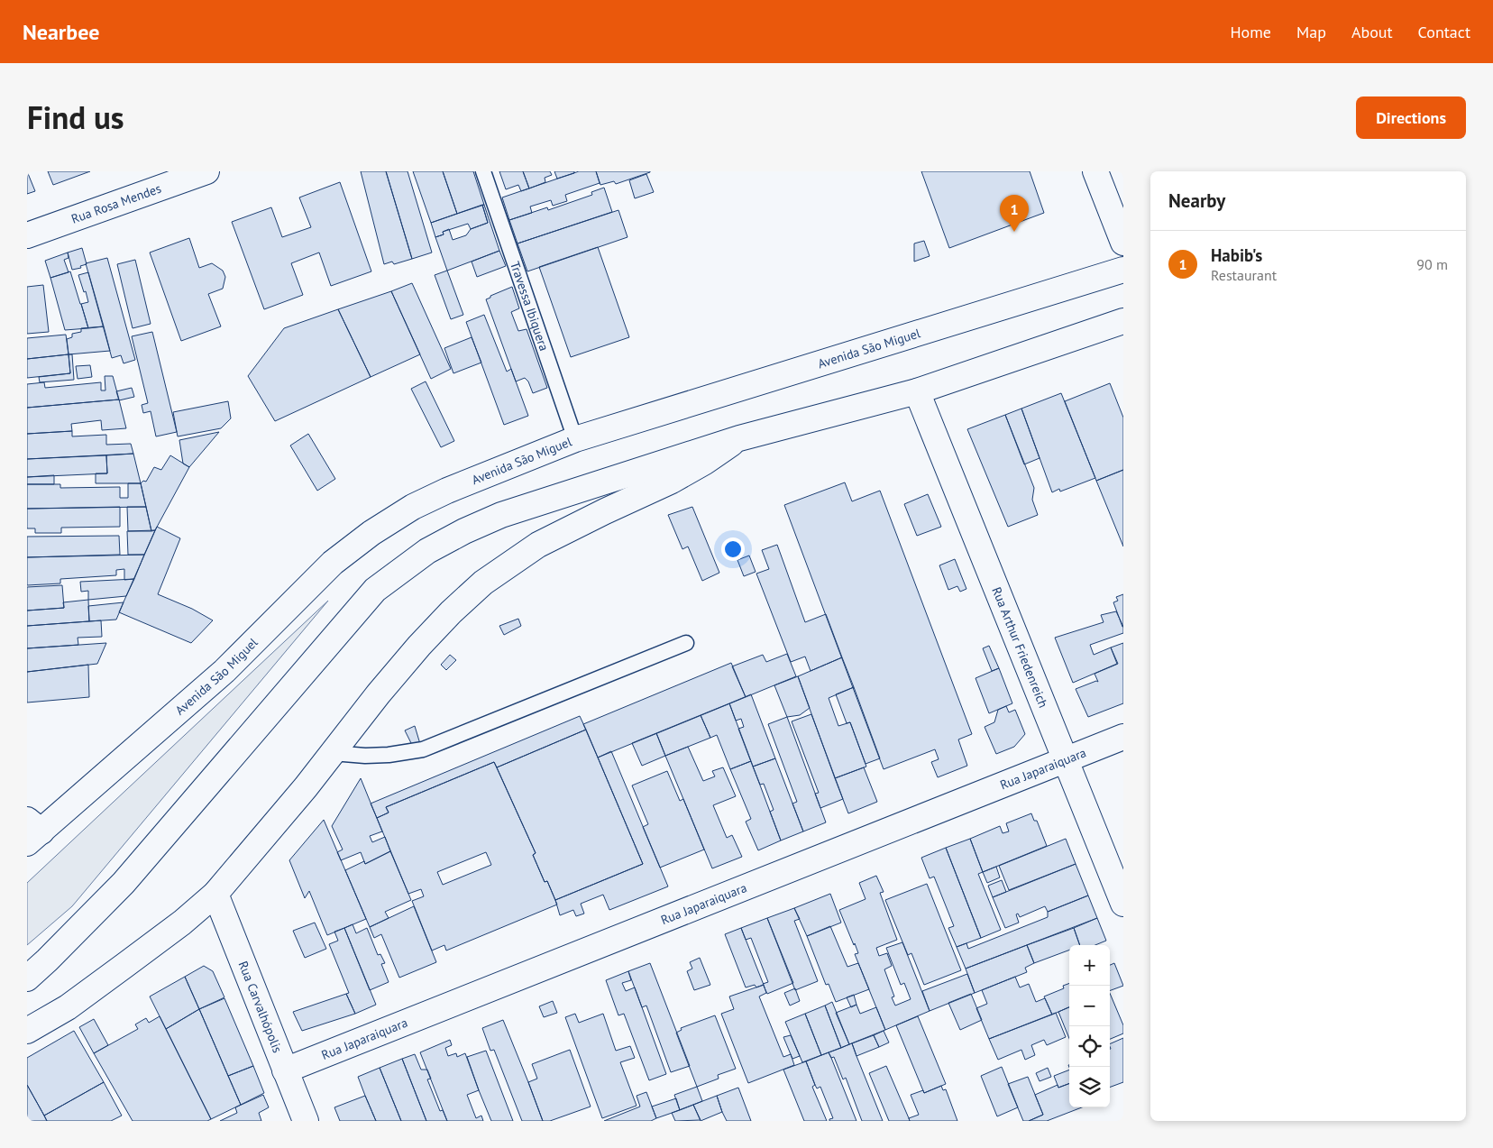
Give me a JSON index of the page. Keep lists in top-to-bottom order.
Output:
{
  "streets": {
    "street": [
      "Rua Rosa Mendes",
      "Avenida São Miguel",
      "Rua Arthur Friedenreich",
      "Rua Japaraiquara",
      "Rua Carvalhópolis"
    ],
    "lane": ["Travessa Ibiquera"]
  },
  "crossings": [
    ["Travessa Ibiquera", "Avenida São Miguel"],
    ["Rua Arthur Friedenreich", "Rua Japaraiquara"],
    ["Rua Japaraiquara", "Rua Carvalhópolis"]
  ],
  "page": {
    "header": "Nearbee",
    "nav": [
      "Home",
      "Map",
      "About",
      "Contact"
    ],
    "title": "Find us",
    "buttons": "Directions",
    "heading": "Nearby",
    "pins": "1",
    "list": [
      {
        "mark": "1",
        "name": "Habib's",
        "note": "Restaurant",
        "value": "90 m"
      }
    ],
    "map_buttons": ["+", "−"]
  }
}
